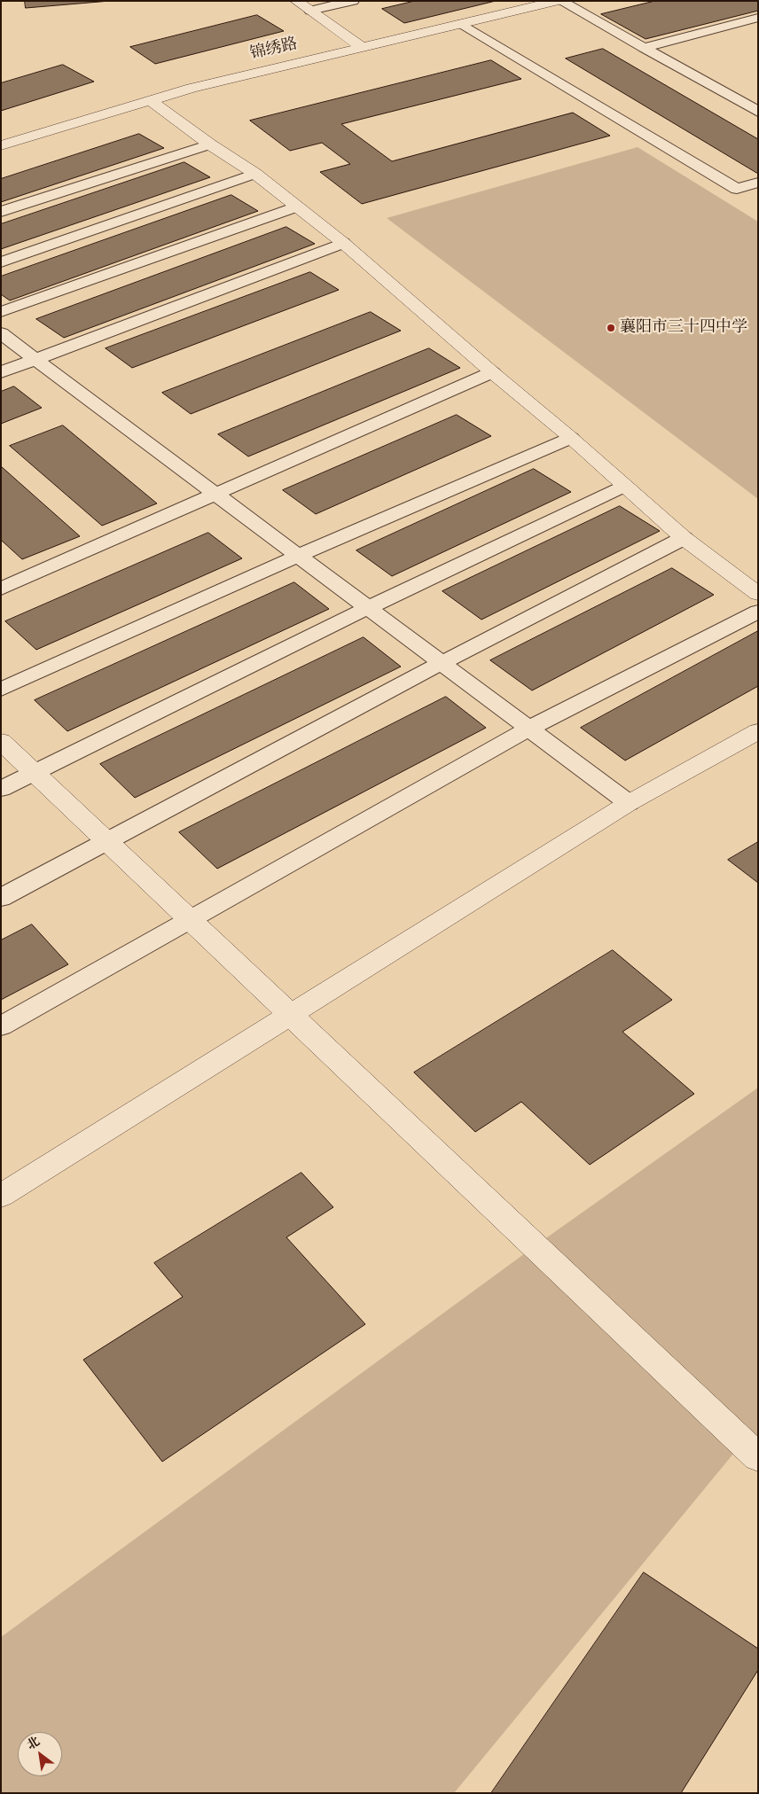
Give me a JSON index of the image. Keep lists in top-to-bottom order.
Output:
{
  "streets": {
    "street": ["锦绣路"]
  },
  "places": ["襄阳市三十四中学"],
  "north": "top left"
}
